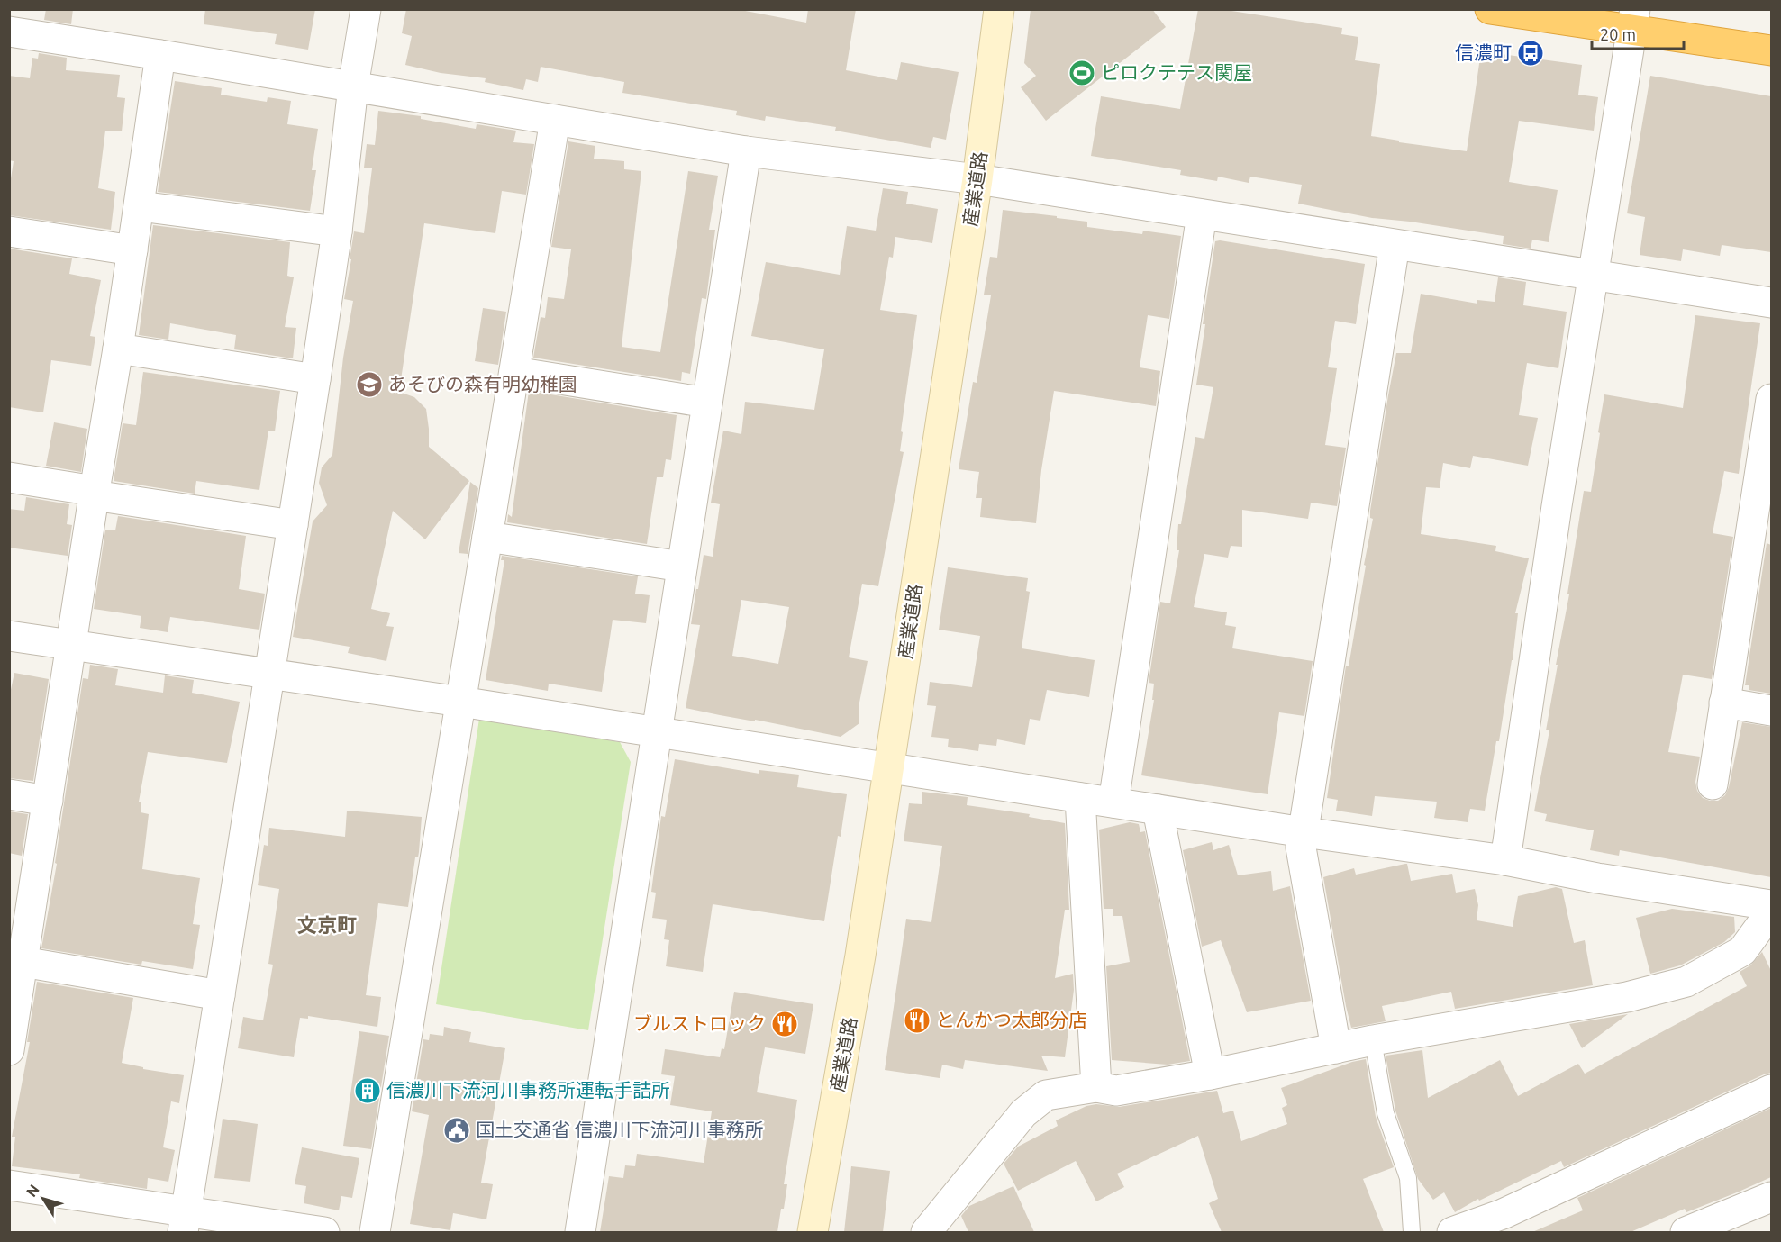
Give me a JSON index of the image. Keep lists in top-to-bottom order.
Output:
{
  "streets": {
    "street": ["産業道路"]
  },
  "districts": ["文京町"],
  "places": {
    "bus stop": ["信濃町"],
    "sports": ["ピロクテテス関屋"],
    "school or university": ["あそびの森有明幼稚園"],
    "restaurant": ["とんかつ太郎分店", "ブルストロック"],
    "building": ["信濃川下流河川事務所運転手詰所"],
    "public building": ["国土交通省 信濃川下流河川事務所"]
  },
  "scale_bar": "20 m",
  "north": "top left"
}
